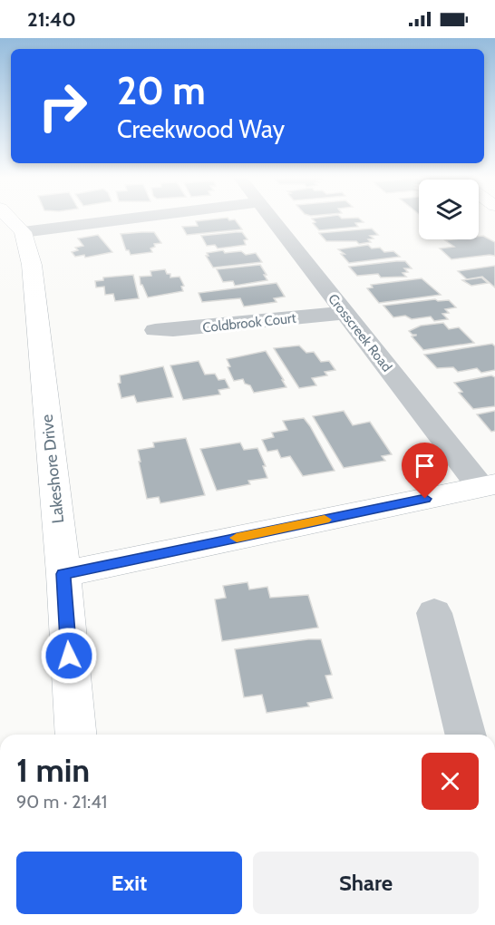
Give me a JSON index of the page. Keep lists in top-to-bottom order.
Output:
{
  "streets": {
    "street": ["Coldbrook Court", "Crosscreek Road", "Lakeshore Drive"]
  },
  "crossings": [
    ["Coldbrook Court", "Crosscreek Road"]
  ],
  "page": {
    "status": "21:40",
    "turn": ["20 m", "Creekwood Way"],
    "heading": ["1 min", "90 m · 21:41"],
    "buttons": ["Exit", "Share"]
  }
}
